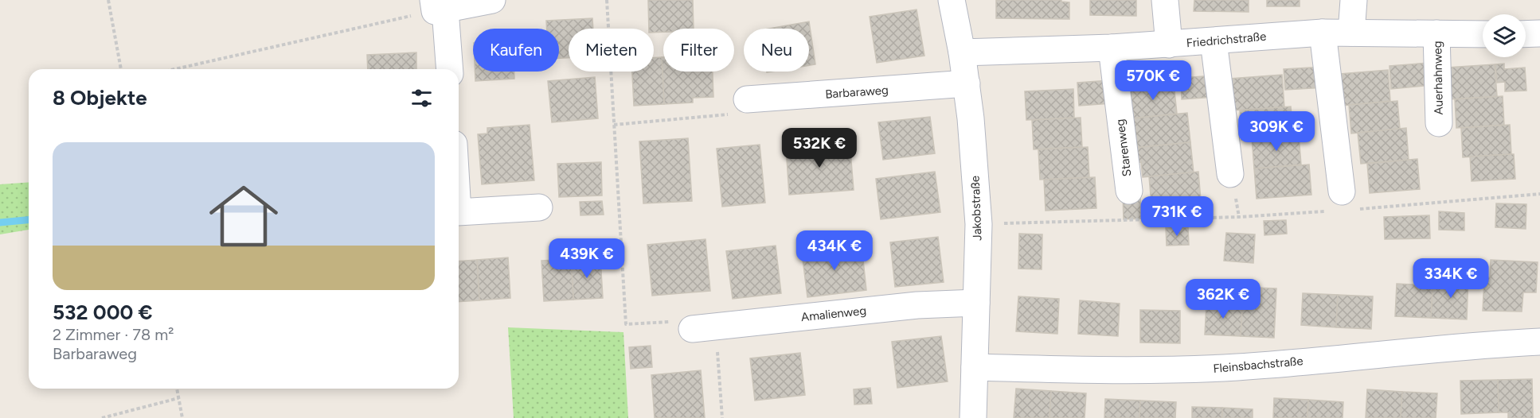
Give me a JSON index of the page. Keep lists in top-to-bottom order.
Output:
{
  "streets": {
    "street": [
      "Friedrichstraße",
      "Auerhahnweg",
      "Barbaraweg",
      "Starenweg",
      "Jakobstraße",
      "Amalienweg",
      "Fleinsbachstraße"
    ]
  },
  "crossings": [
    ["Friedrichstraße", "Auerhahnweg"],
    ["Friedrichstraße", "Starenweg"],
    ["Friedrichstraße", "Jakobstraße"],
    ["Barbaraweg", "Jakobstraße"],
    ["Jakobstraße", "Amalienweg"],
    ["Jakobstraße", "Fleinsbachstraße"]
  ],
  "page": {
    "chip": [
      "Kaufen",
      "Mieten",
      "Filter",
      "Neu"
    ],
    "price": [
      "570K €",
      "309K €",
      "532K €",
      "731K €",
      "434K €",
      "439K €",
      "334K €",
      "362K €"
    ],
    "heading": "8 Objekte",
    "list": [
      {
        "name": "532 000 €",
        "note": "2 Zimmer · 78 m² · Barbaraweg"
      }
    ]
  }
}
